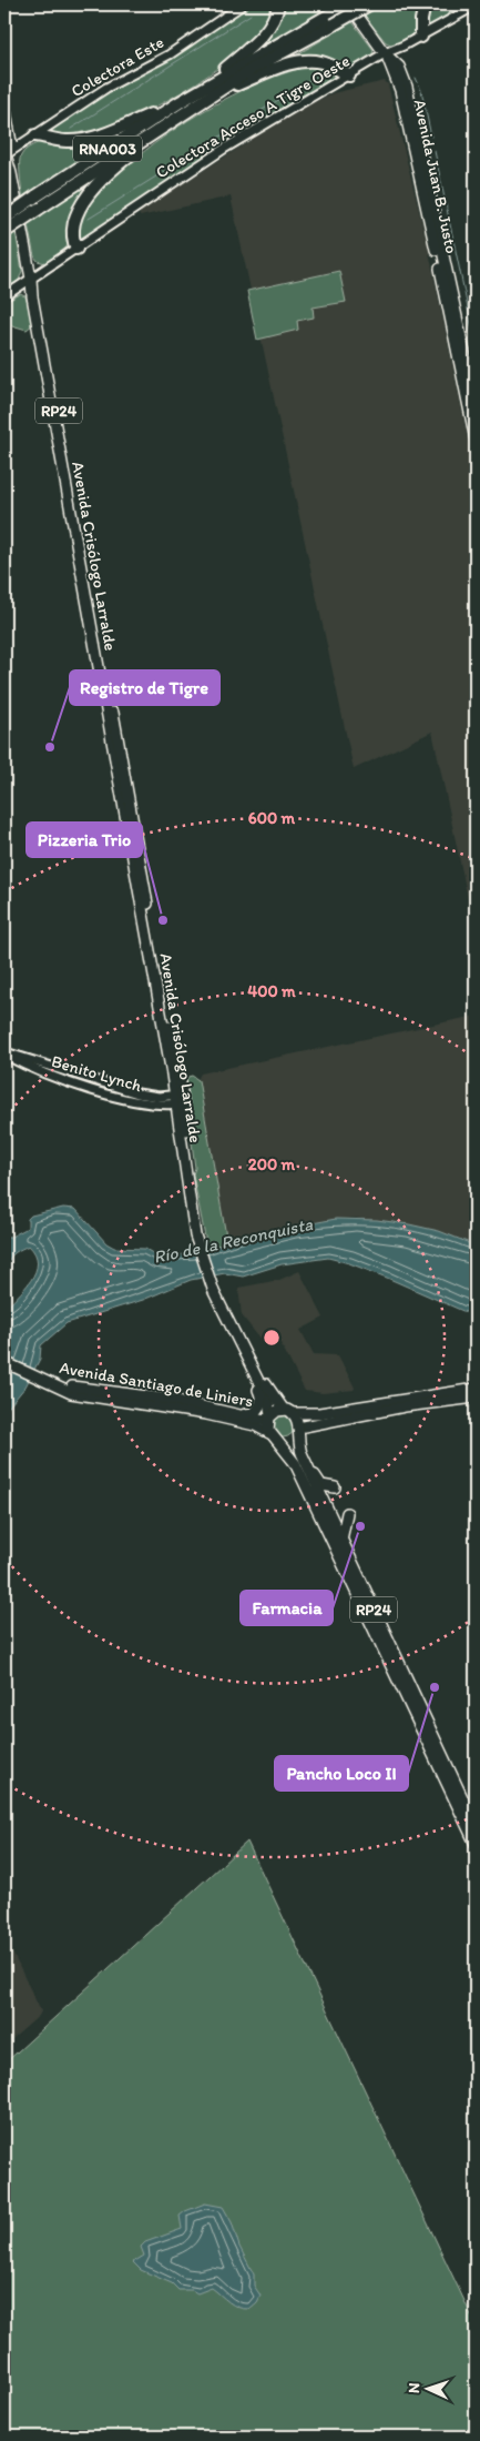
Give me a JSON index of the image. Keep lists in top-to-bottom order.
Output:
{
  "streets": {
    "highway": ["RNA003"],
    "main road": [
      "Avenida Juan B. Justo",
      "RP24",
      "Avenida Crisólogo Larralde",
      "Avenida Santiago de Liniers"
    ],
    "street": ["Colectora Este", "Colectora Acceso A Tigre Oeste", "Benito Lynch"]
  },
  "crossings": [
    ["Colectora Este", "Avenida Crisólogo Larralde"],
    ["Colectora Acceso A Tigre Oeste", "Avenida Juan B. Justo"],
    ["Colectora Acceso A Tigre Oeste", "Avenida Crisólogo Larralde"],
    ["RP24", "Avenida Crisólogo Larralde"],
    ["RP24", "Avenida Santiago de Liniers"],
    ["Avenida Crisólogo Larralde", "Benito Lynch"],
    ["Avenida Crisólogo Larralde", "Avenida Santiago de Liniers"]
  ],
  "water": ["Río de la Reconquista"],
  "places": [
    "Registro de Tigre",
    "Pizzeria Trio",
    "Farmacia",
    "Pancho Loco II"
  ],
  "north": "left",
  "rings": ["600 m", "400 m", "200 m"]
}
